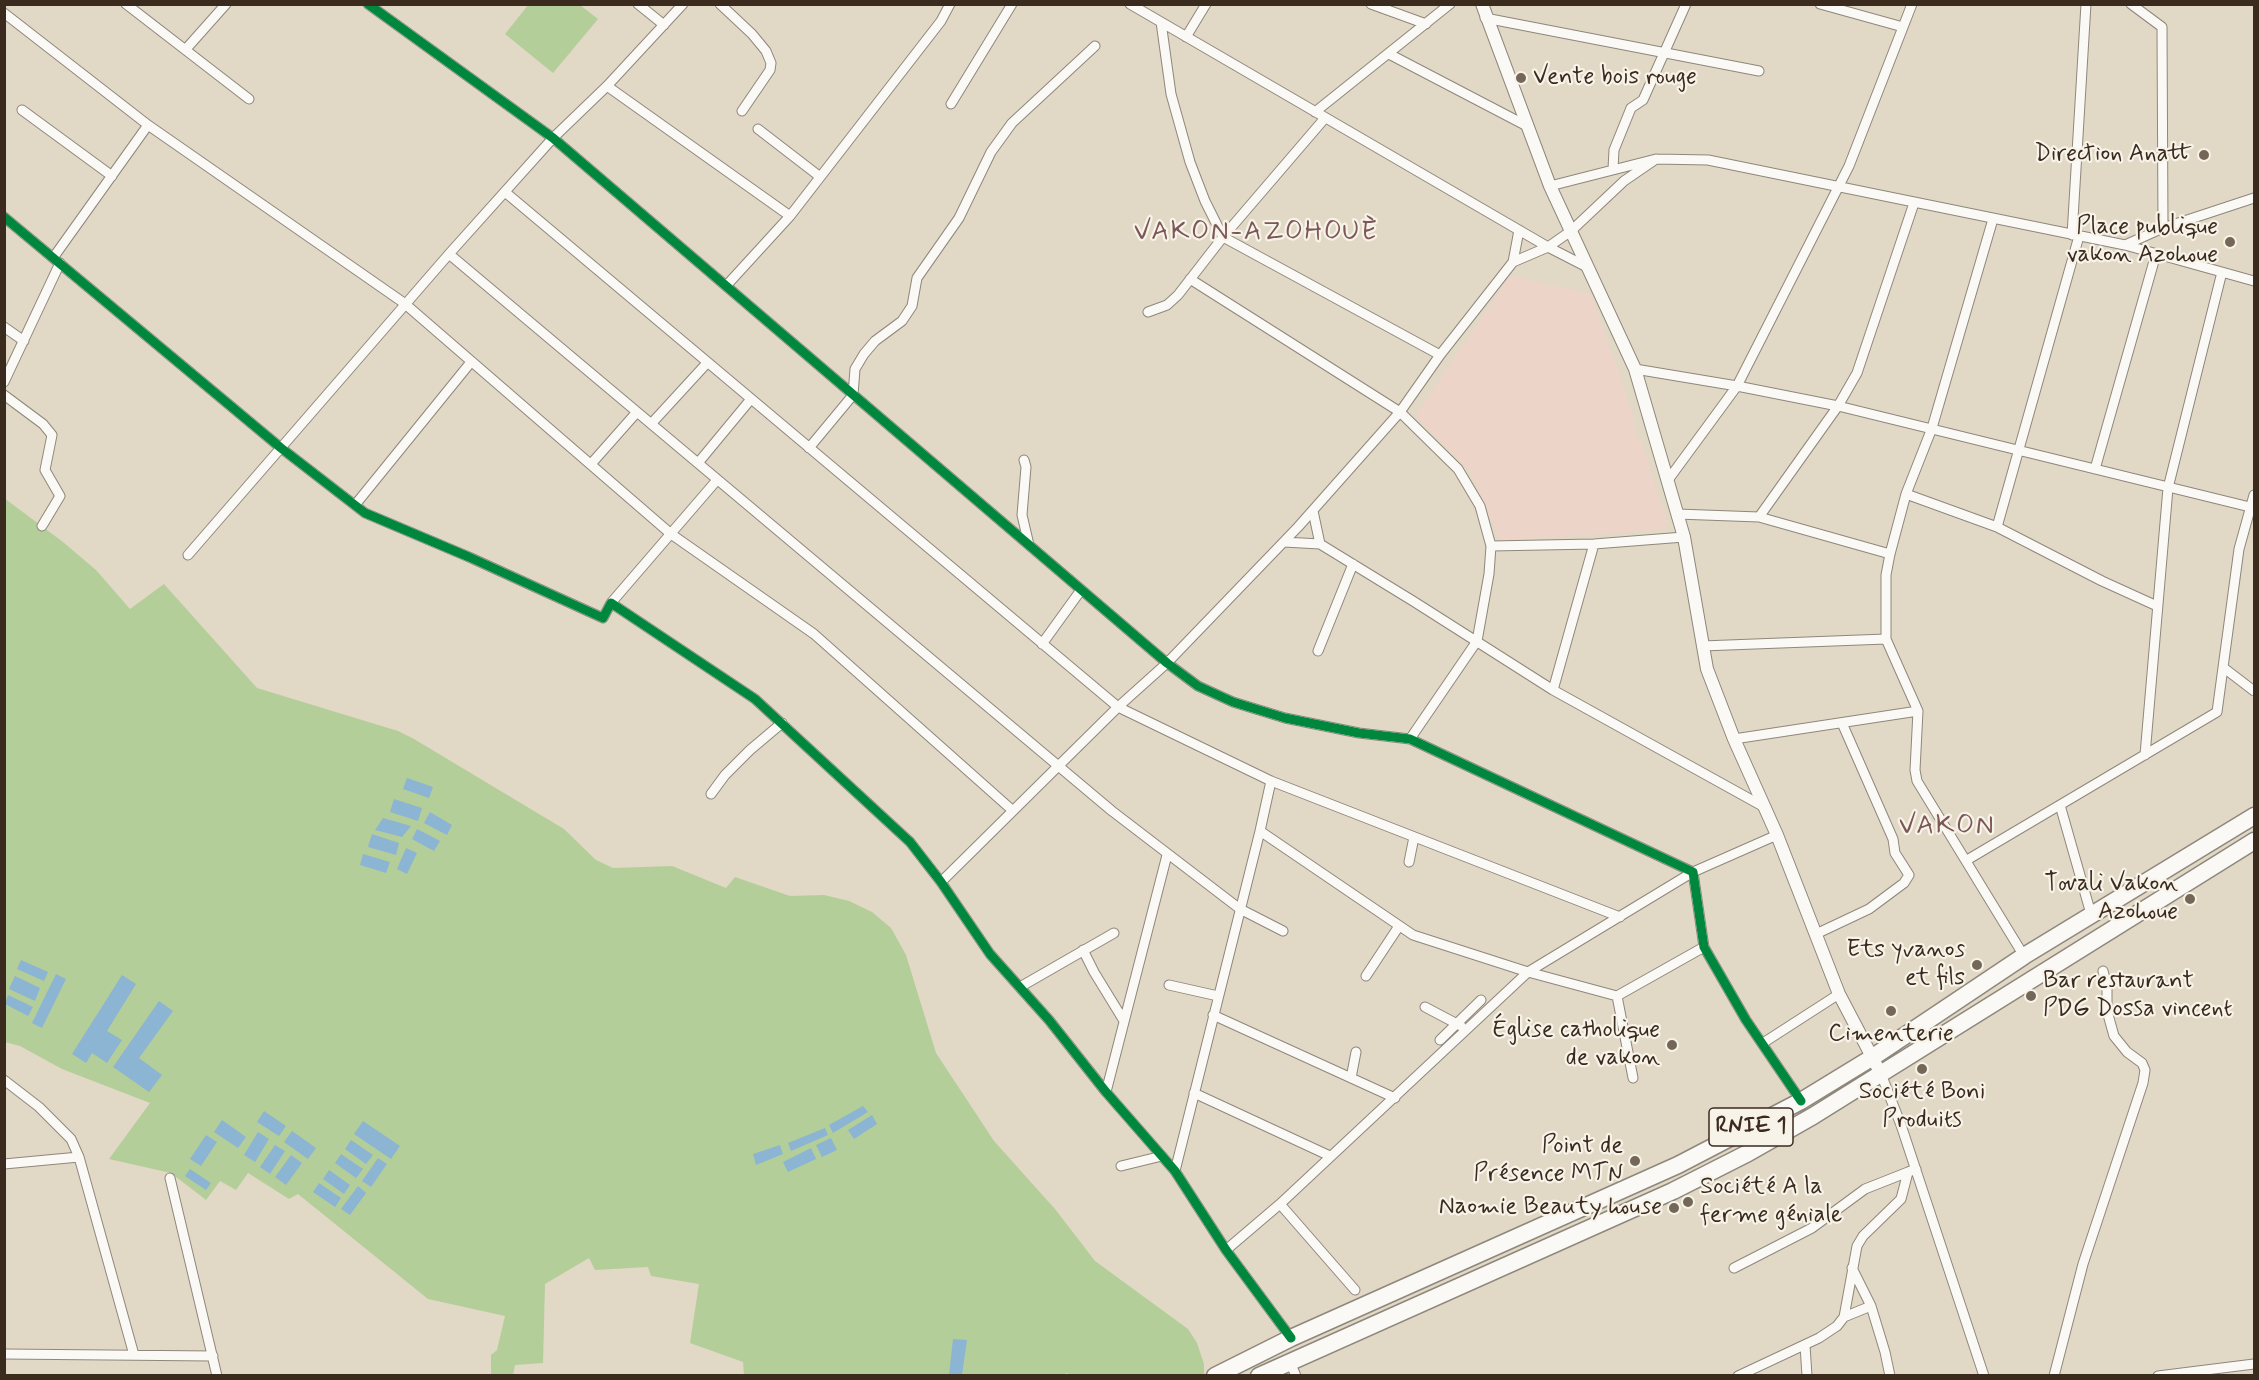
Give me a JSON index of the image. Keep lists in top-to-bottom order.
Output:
{
  "streets": {
    "highway": ["RNIE 1"]
  },
  "districts": ["VAKON-AZOHOUÈ", "VAKON"],
  "places": [
    "Vente bois rouge",
    "Direction Anatt",
    "Place publique vakon Azohoue",
    "Tovali Vakon Azohoue",
    "Ets yvanos et fils",
    "Bar restaurant PDG Dossa vincent",
    "Cimenterie",
    "Église catholique de vakon",
    "Société Boni Produits",
    "Point de Présence MTN",
    "Société A la ferme géniale",
    "Naomie Beauty house"
  ]
}
